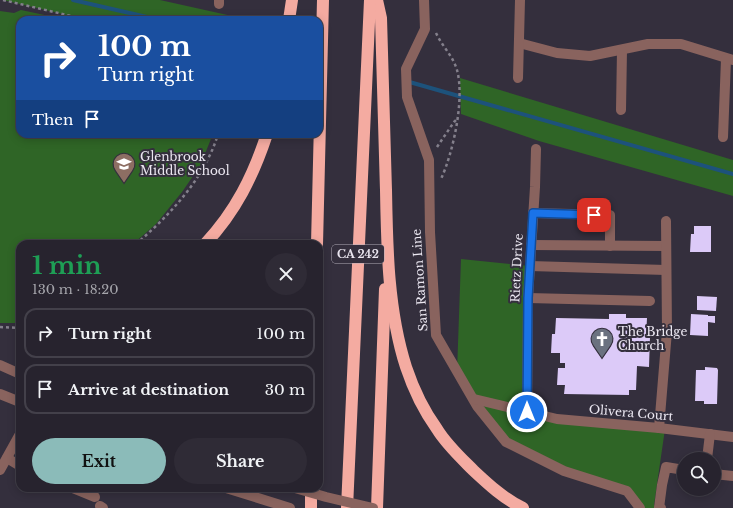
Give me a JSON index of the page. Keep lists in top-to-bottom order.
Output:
{
  "streets": {
    "highway": ["CA 242"],
    "street": ["Rietz Drive", "San Ramon Line", "Olivera Court"]
  },
  "crossings": [
    ["Rietz Drive", "Olivera Court"],
    ["San Ramon Line", "Olivera Court"]
  ],
  "places": {
    "school or university": ["Glenbrook Middle School"],
    "church": ["The Bridge Church"]
  },
  "page": {
    "turn": ["100 m", "Turn right"],
    "then": "Then",
    "heading": ["1 min", "130 m · 18:20"],
    "list": [
      {
        "name": "Turn right",
        "value": "100 m"
      },
      {
        "name": "Arrive at destination",
        "value": "30 m"
      }
    ],
    "buttons": ["Exit", "Share"]
  }
}
